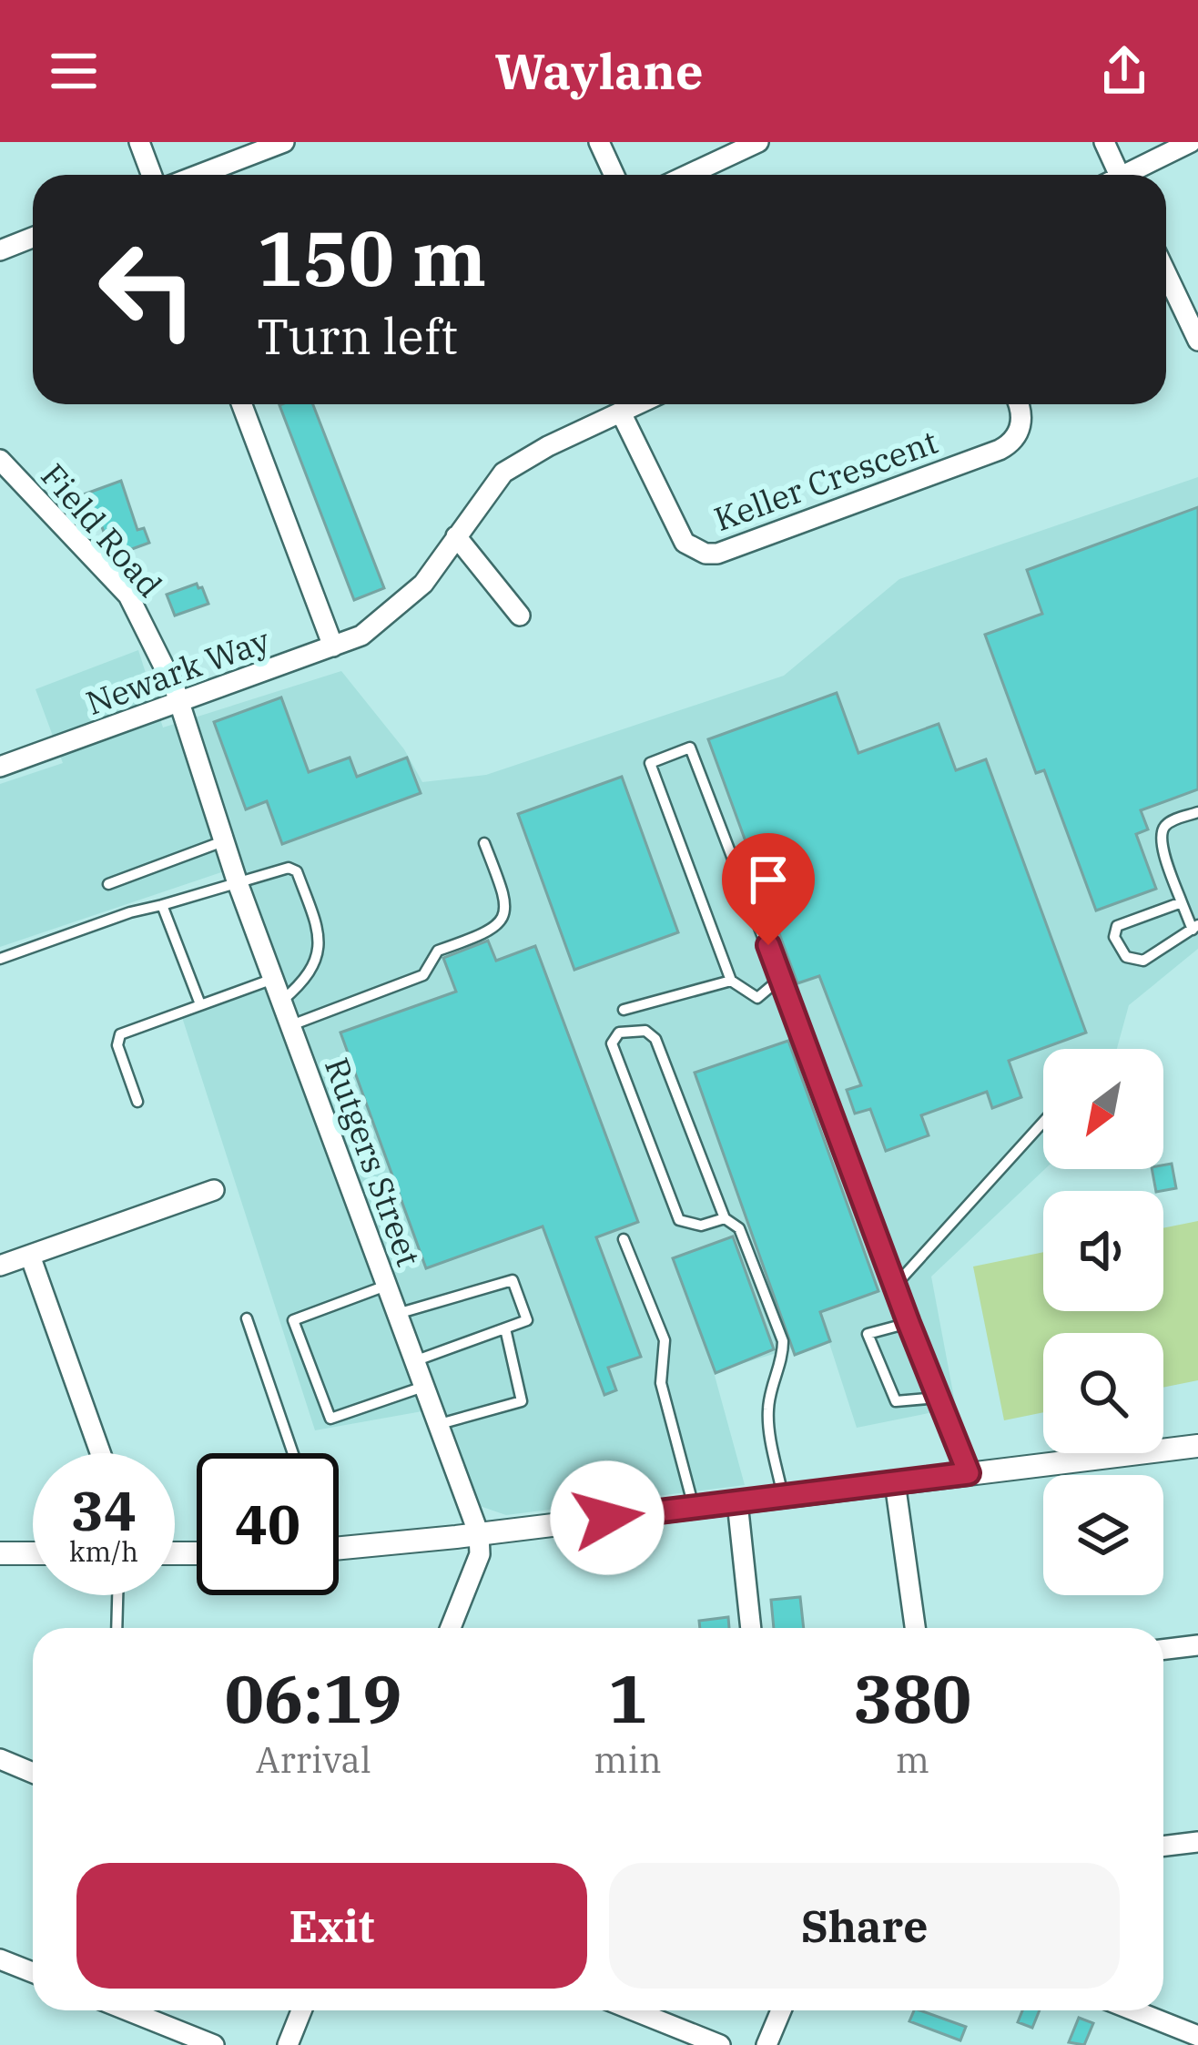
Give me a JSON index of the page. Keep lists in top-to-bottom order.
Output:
{
  "streets": {
    "street": [
      "Keller Crescent",
      "Field Road",
      "Newark Way",
      "Rutgers Street"
    ]
  },
  "crossings": [
    ["Keller Crescent", "Newark Way"],
    ["Field Road", "Newark Way"],
    ["Field Road", "Rutgers Street"],
    ["Newark Way", "Rutgers Street"]
  ],
  "north": "bottom left",
  "page": {
    "header": "Waylane",
    "turn": ["150 m", "Turn left"],
    "speed": "34 km/h",
    "limit": "40",
    "eta": [
      "06:19",
      "Arrival",
      "1",
      "min",
      "380",
      "m"
    ],
    "buttons": ["Exit", "Share"]
  }
}
